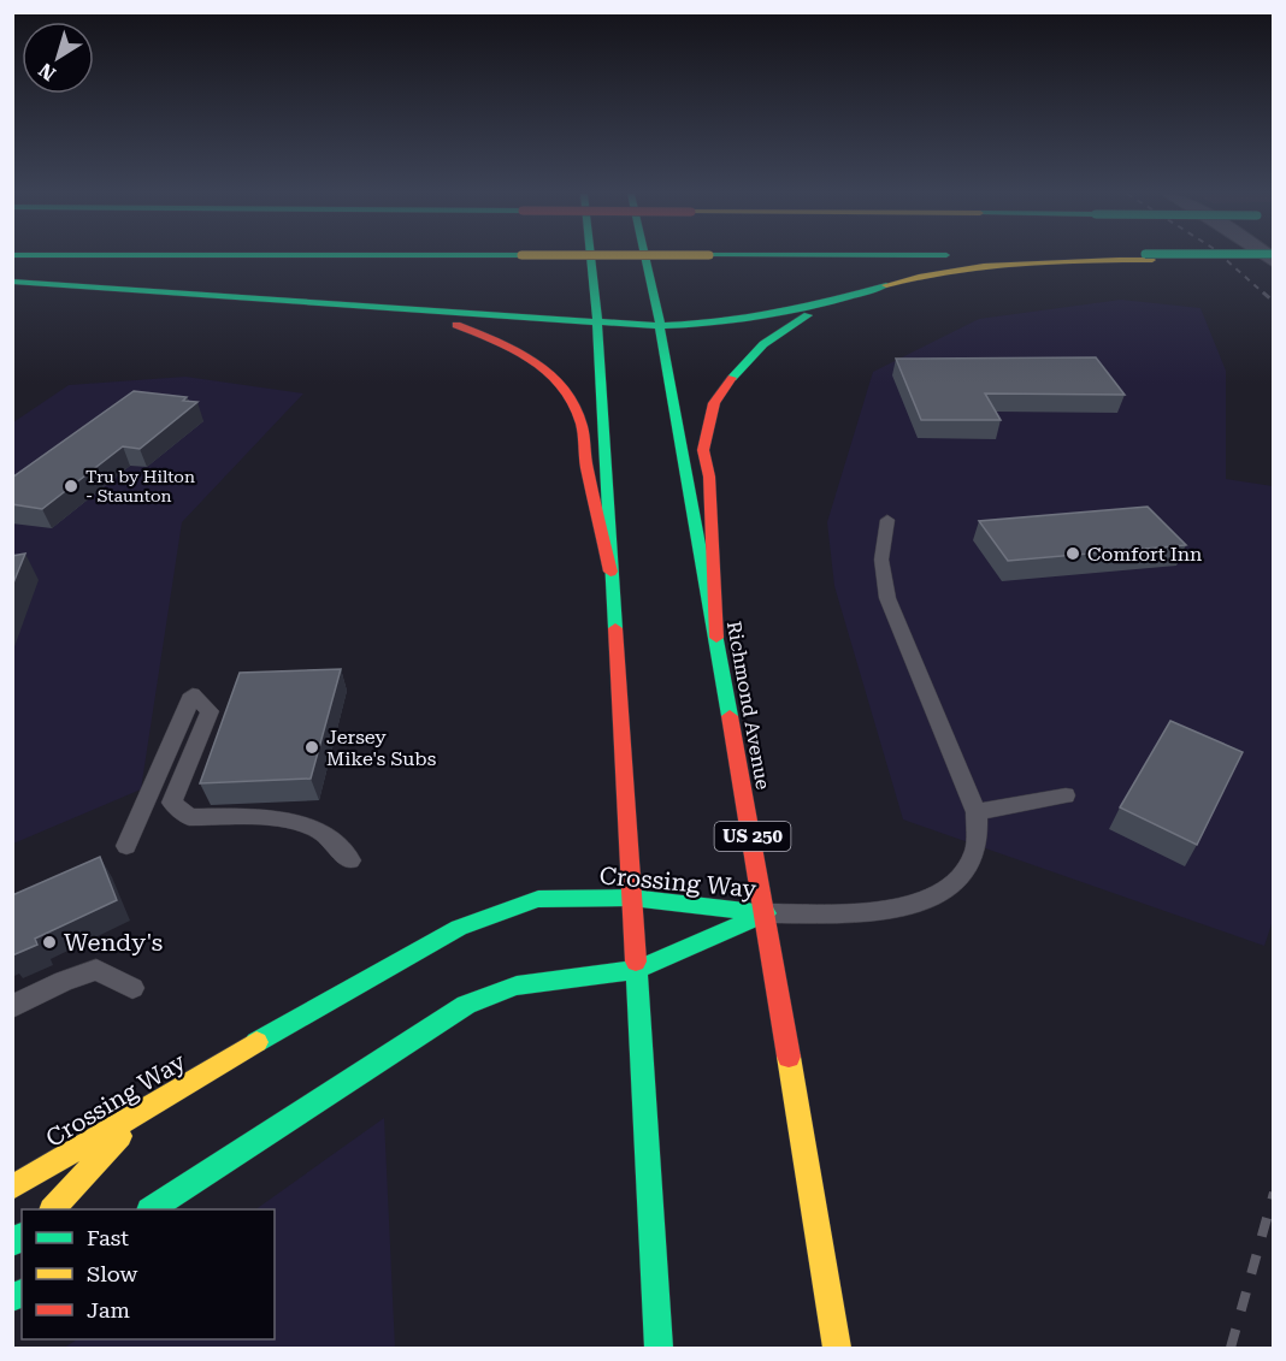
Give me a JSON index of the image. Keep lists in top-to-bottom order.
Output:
{
  "streets": {
    "main road": ["Richmond Avenue", "US 250", "Crossing Way"]
  },
  "crossings": [
    ["Richmond Avenue", "US 250"],
    ["Richmond Avenue", "Crossing Way"]
  ],
  "places": [
    "Tru by Hilton - Staunton",
    "Comfort Inn",
    "Jersey Mike's Subs",
    "Wendy's"
  ],
  "legend": ["Fast", "Slow", "Jam"],
  "north": "bottom left"
}
